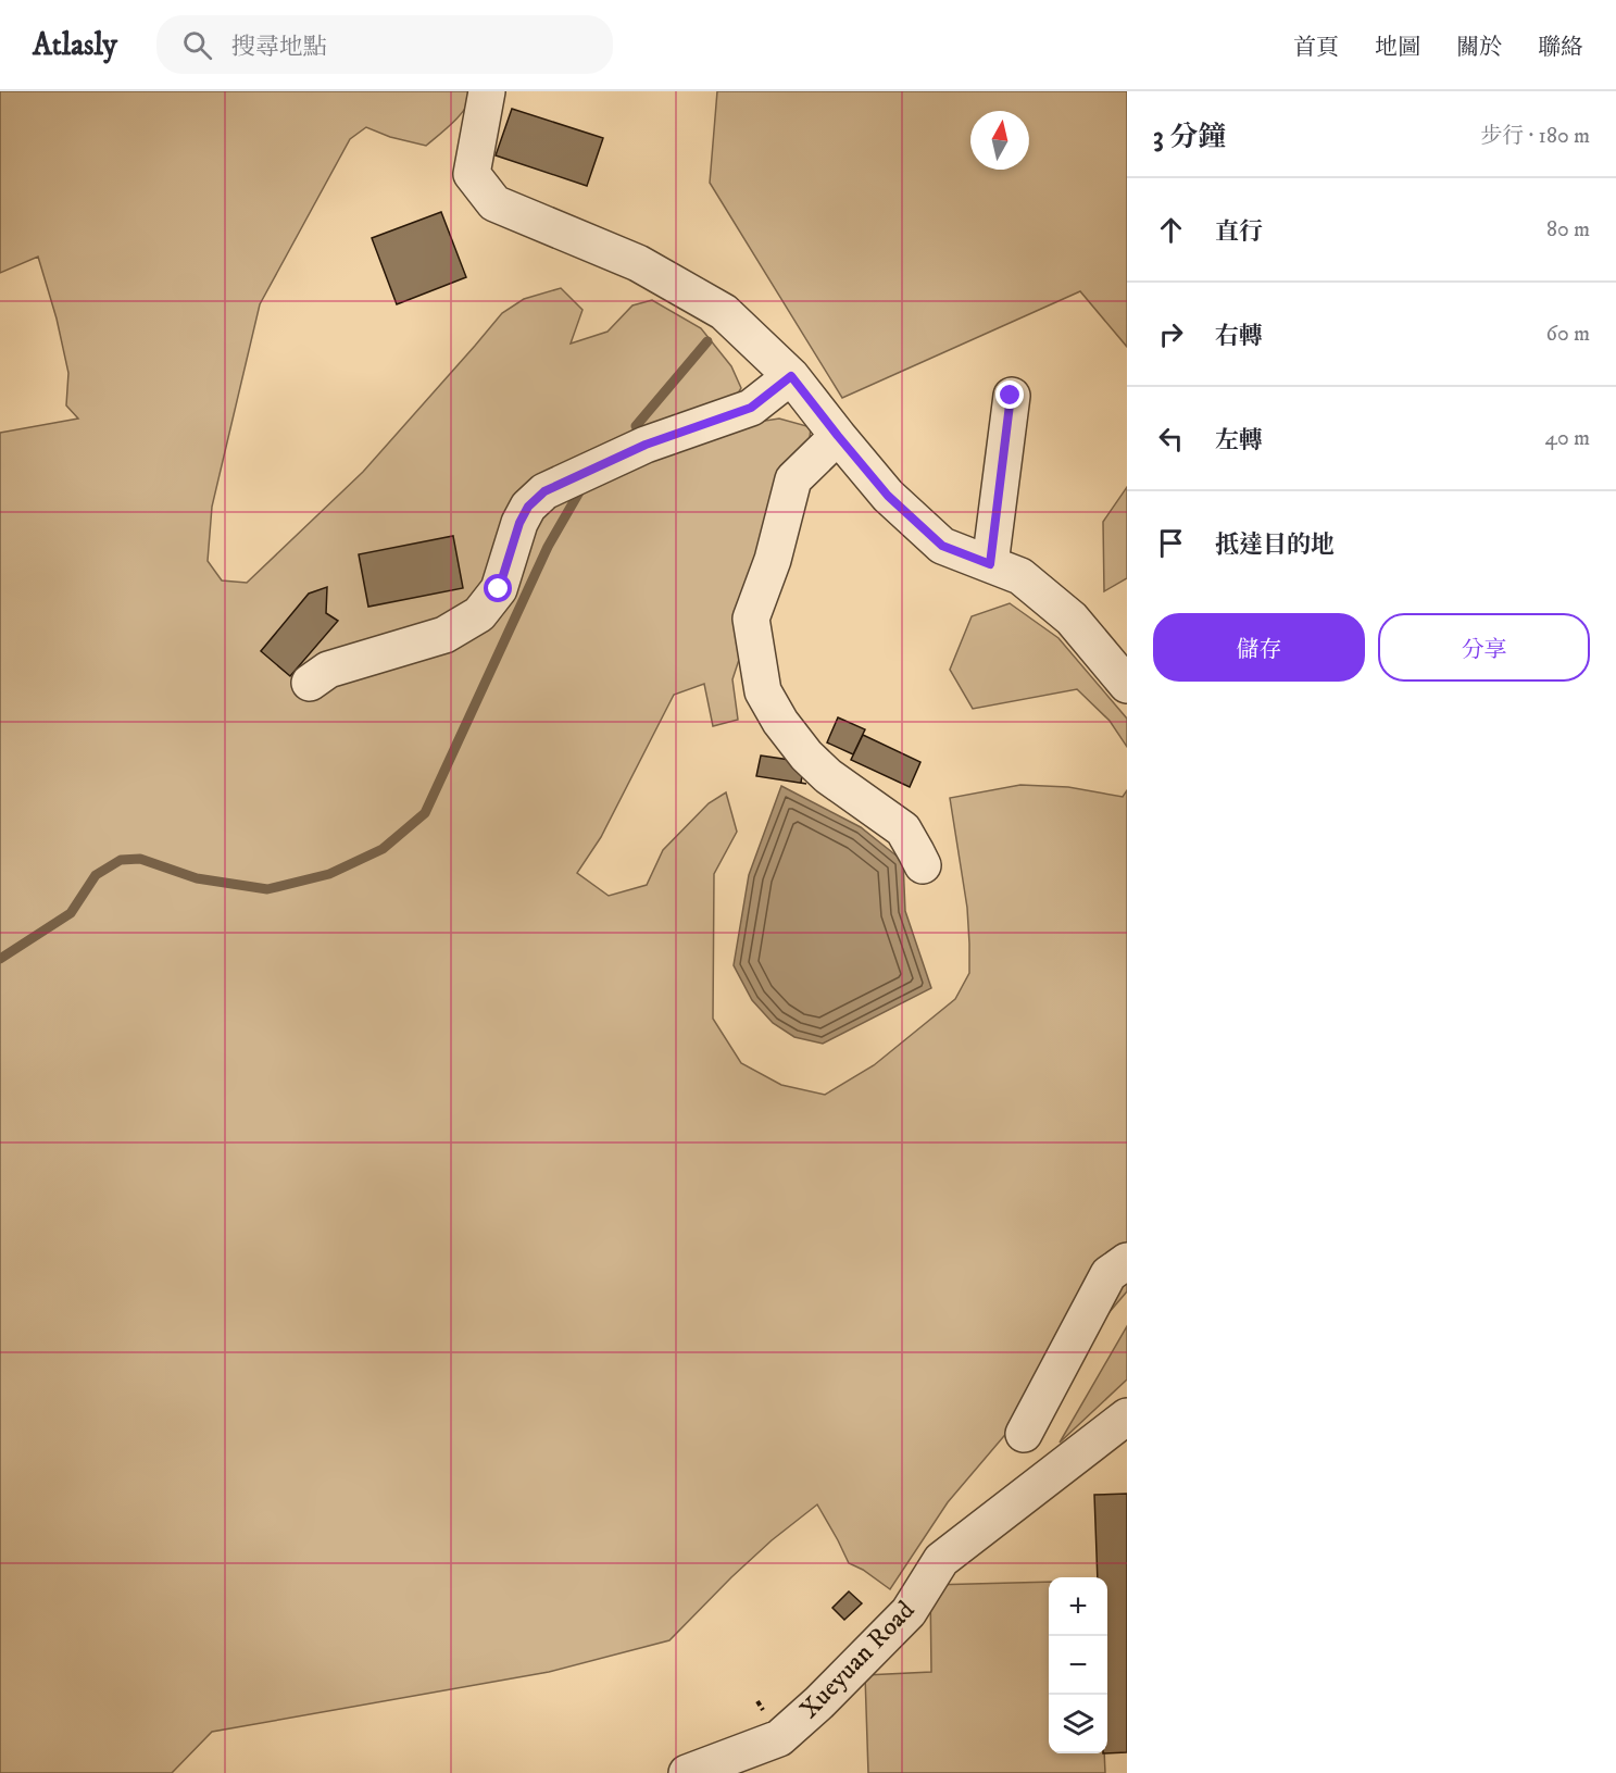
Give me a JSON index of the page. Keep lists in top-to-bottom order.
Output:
{
  "streets": {
    "street": ["Xueyuan Road"]
  },
  "north": "top",
  "page": {
    "header": "Atlasly",
    "search": "搜尋地點",
    "nav": [
      "首頁",
      "地圖",
      "關於",
      "聯絡"
    ],
    "heading": ["3 分鐘", "步行 · 180 m"],
    "list": [
      ["直行", "80 m"],
      ["右轉", "60 m"],
      ["左轉", "40 m"],
      "抵達目的地"
    ],
    "buttons": ["儲存", "分享"],
    "map_buttons": ["+", "−"]
  }
}
